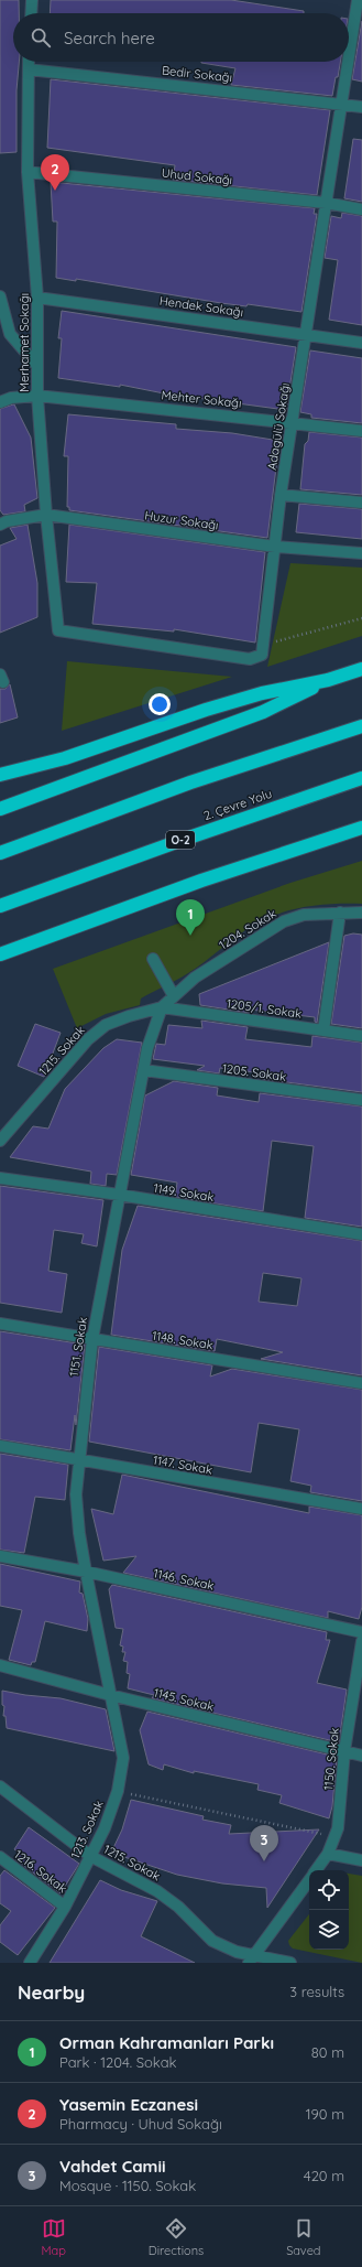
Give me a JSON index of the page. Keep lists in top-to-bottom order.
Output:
{
  "streets": {
    "highway": ["2. Çevre Yolu", "O-2"],
    "street": [
      "Bedir Sokağı",
      "Uhud Sokağı",
      "Hendek Sokağı",
      "Merhamet Sokağı",
      "Mehter Sokağı",
      "Adagülü Sokağı",
      "Huzur Sokağı",
      "1204. Sokak",
      "1205/1. Sokak",
      "1215. Sokak",
      "1205. Sokak",
      "1149. Sokak",
      "1148. Sokak",
      "1151. Sokak",
      "1147. Sokak",
      "1146. Sokak",
      "1145. Sokak",
      "1150. Sokak",
      "1213. Sokak",
      "1216. Sokak"
    ]
  },
  "crossings": [
    ["Bedir Sokağı", "Merhamet Sokağı"],
    ["Bedir Sokağı", "Adagülü Sokağı"],
    ["Uhud Sokağı", "Merhamet Sokağı"],
    ["Uhud Sokağı", "Adagülü Sokağı"],
    ["Hendek Sokağı", "Merhamet Sokağı"],
    ["Hendek Sokağı", "Adagülü Sokağı"],
    ["Merhamet Sokağı", "Mehter Sokağı"],
    ["Merhamet Sokağı", "Adagülü Sokağı"],
    ["Merhamet Sokağı", "Huzur Sokağı"],
    ["Mehter Sokağı", "Adagülü Sokağı"],
    ["Adagülü Sokağı", "Huzur Sokağı"],
    ["1204. Sokak", "1205/1. Sokak"],
    ["1204. Sokak", "1215. Sokak"],
    ["1204. Sokak", "1151. Sokak"],
    ["1205/1. Sokak", "1215. Sokak"],
    ["1205/1. Sokak", "1151. Sokak"],
    ["1215. Sokak", "1151. Sokak"],
    ["1215. Sokak", "1150. Sokak"],
    ["1215. Sokak", "1213. Sokak"],
    ["1205. Sokak", "1151. Sokak"],
    ["1149. Sokak", "1151. Sokak"],
    ["1148. Sokak", "1151. Sokak"],
    ["1151. Sokak", "1147. Sokak"],
    ["1151. Sokak", "1146. Sokak"],
    ["1151. Sokak", "1145. Sokak"],
    ["1151. Sokak", "1213. Sokak"],
    ["1145. Sokak", "1150. Sokak"],
    ["1145. Sokak", "1213. Sokak"],
    ["1213. Sokak", "1216. Sokak"]
  ],
  "page": {
    "search": "Search here",
    "pins": ["2", "1", "3"],
    "heading": ["Nearby", "3 results"],
    "list": [
      {
        "mark": "1",
        "name": "Orman Kahramanları Parkı",
        "note": "Park · 1204. Sokak",
        "value": "80 m"
      },
      {
        "mark": "2",
        "name": "Yasemin Eczanesi",
        "note": "Pharmacy · Uhud Sokağı",
        "value": "190 m"
      },
      {
        "mark": "3",
        "name": "Vahdet Camii",
        "note": "Mosque · 1150. Sokak",
        "value": "420 m"
      }
    ],
    "nav": ["Map", "Directions", "Saved"]
  }
}
